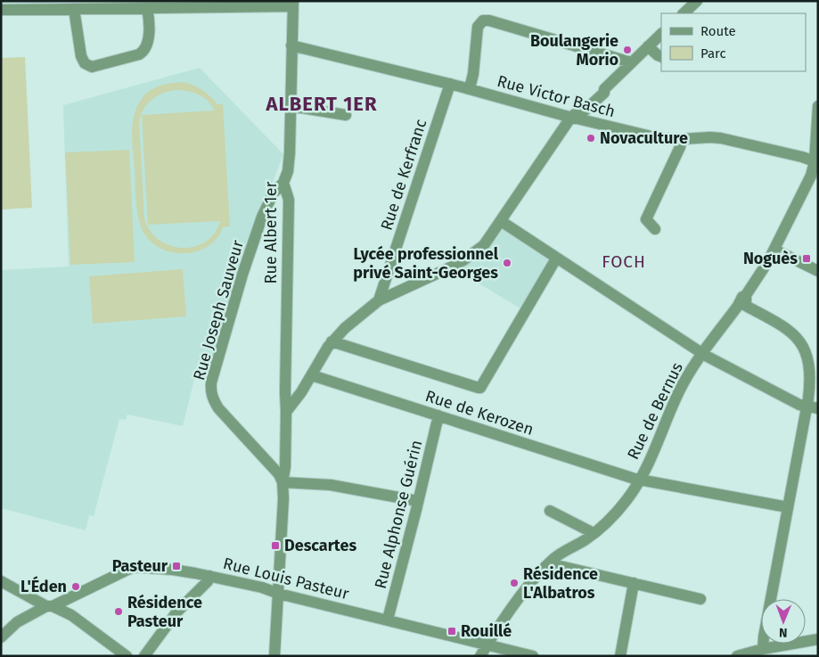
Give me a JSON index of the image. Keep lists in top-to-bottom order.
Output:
{
  "streets": {
    "street": [
      "Rue Victor Basch",
      "Rue de Kerfranc",
      "Rue Albert 1er",
      "Rue Joseph Sauveur",
      "Rue de Bernus",
      "Rue de Kerozen",
      "Rue Alphonse Guérin",
      "Rue Louis Pasteur"
    ]
  },
  "crossings": [
    ["Rue Victor Basch", "Rue de Kerfranc"],
    ["Rue Victor Basch", "Rue Albert 1er"],
    ["Rue Victor Basch", "Rue de Bernus"],
    ["Rue Albert 1er", "Rue Joseph Sauveur"],
    ["Rue Albert 1er", "Rue Louis Pasteur"],
    ["Rue de Bernus", "Rue de Kerozen"],
    ["Rue de Bernus", "Rue Louis Pasteur"],
    ["Rue de Kerozen", "Rue Alphonse Guérin"],
    ["Rue Alphonse Guérin", "Rue Louis Pasteur"]
  ],
  "districts": ["ALBERT 1ER", "FOCH"],
  "places": {
    "other": [
      "Boulangerie Morio",
      "Novaculture",
      "Lycée professionnel privé Saint-Georges",
      "Résidence L'Albatros",
      "L'Éden",
      "Résidence Pasteur"
    ],
    "transit": [
      "Noguès",
      "Descartes",
      "Pasteur",
      "Rouillé"
    ]
  },
  "legend": ["Route", "Parc"],
  "north": "bottom"
}
